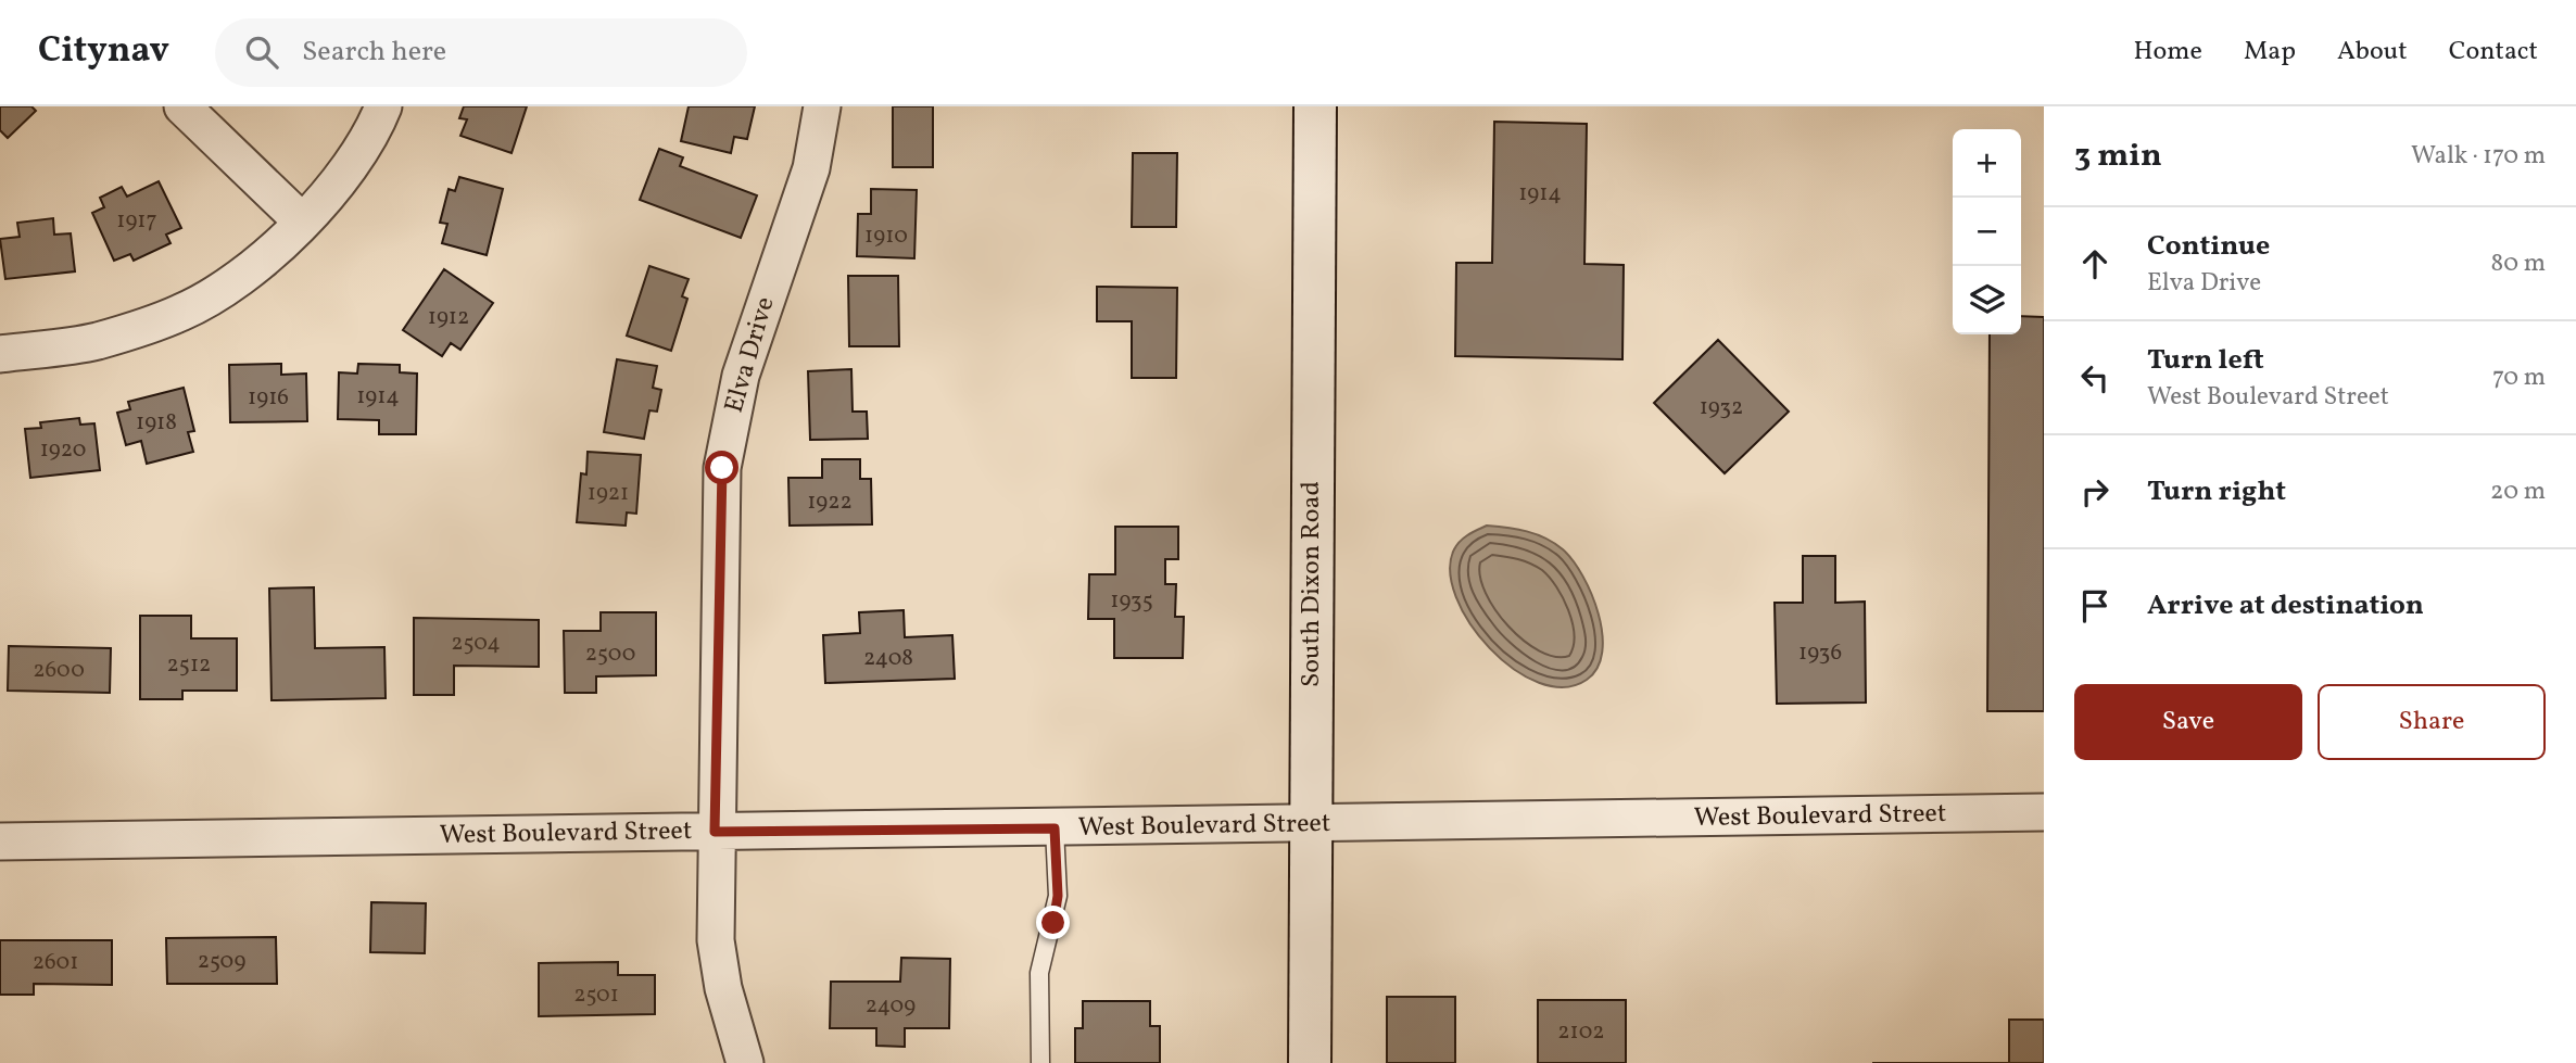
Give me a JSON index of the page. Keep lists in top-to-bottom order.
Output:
{
  "streets": {
    "main road": ["South Dixon Road"],
    "street": ["Elva Drive", "West Boulevard Street"]
  },
  "crossings": [
    ["Elva Drive", "West Boulevard Street"],
    ["South Dixon Road", "West Boulevard Street"]
  ],
  "house_numbers": [
    "1914",
    "1917",
    "1910",
    "1912",
    "1914",
    "1916",
    "1932",
    "1918",
    "1920",
    "1921",
    "1922",
    "1935",
    "2504",
    "1936",
    "2500",
    "2408",
    "2512",
    "2600",
    "2509",
    "2601",
    "2501",
    "2409",
    "2102"
  ],
  "page": {
    "header": "Citynav",
    "search": "Search here",
    "nav": [
      "Home",
      "Map",
      "About",
      "Contact"
    ],
    "heading": ["3 min", "Walk · 170 m"],
    "map_buttons": ["+", "−"],
    "list": [
      ["Continue", "Elva Drive", "80 m"],
      ["Turn left", "West Boulevard Street", "70 m"],
      ["Turn right", "20 m"],
      "Arrive at destination"
    ],
    "buttons": ["Save", "Share"]
  }
}
